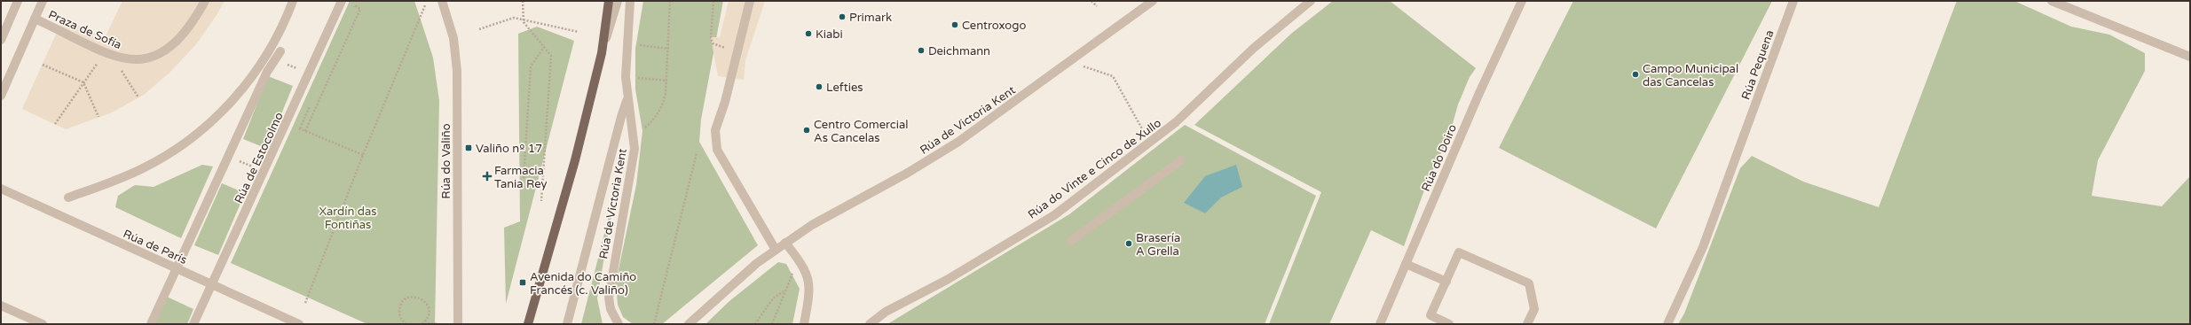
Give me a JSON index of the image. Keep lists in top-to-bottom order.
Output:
{
  "streets": {
    "street": [
      "Praza de Sofía",
      "Rúa Pequena",
      "Rúa de Victoria Kent",
      "Rúa de Estocolmo",
      "Rúa do Doiro",
      "Rúa do Valiño",
      "Rúa do Vinte e Cinco de Xullo",
      "Rúa de París"
    ]
  },
  "crossings": [
    ["Rúa de Estocolmo", "Rúa de París"]
  ],
  "parks": ["Xardín das Fontiñas"],
  "places": {
    "other": [
      "Primark",
      "Centroxogo",
      "Kiabi",
      "Deichmann",
      "Campo Municipal das Cancelas",
      "Lefties",
      "Centro Comercial As Cancelas",
      "Brasería A Grella"
    ],
    "transit": ["Valiño nº 17", "Avenida do Camiño Francés (c. Valiño)"],
    "health": ["Farmacia Tania Rey"]
  }
}
